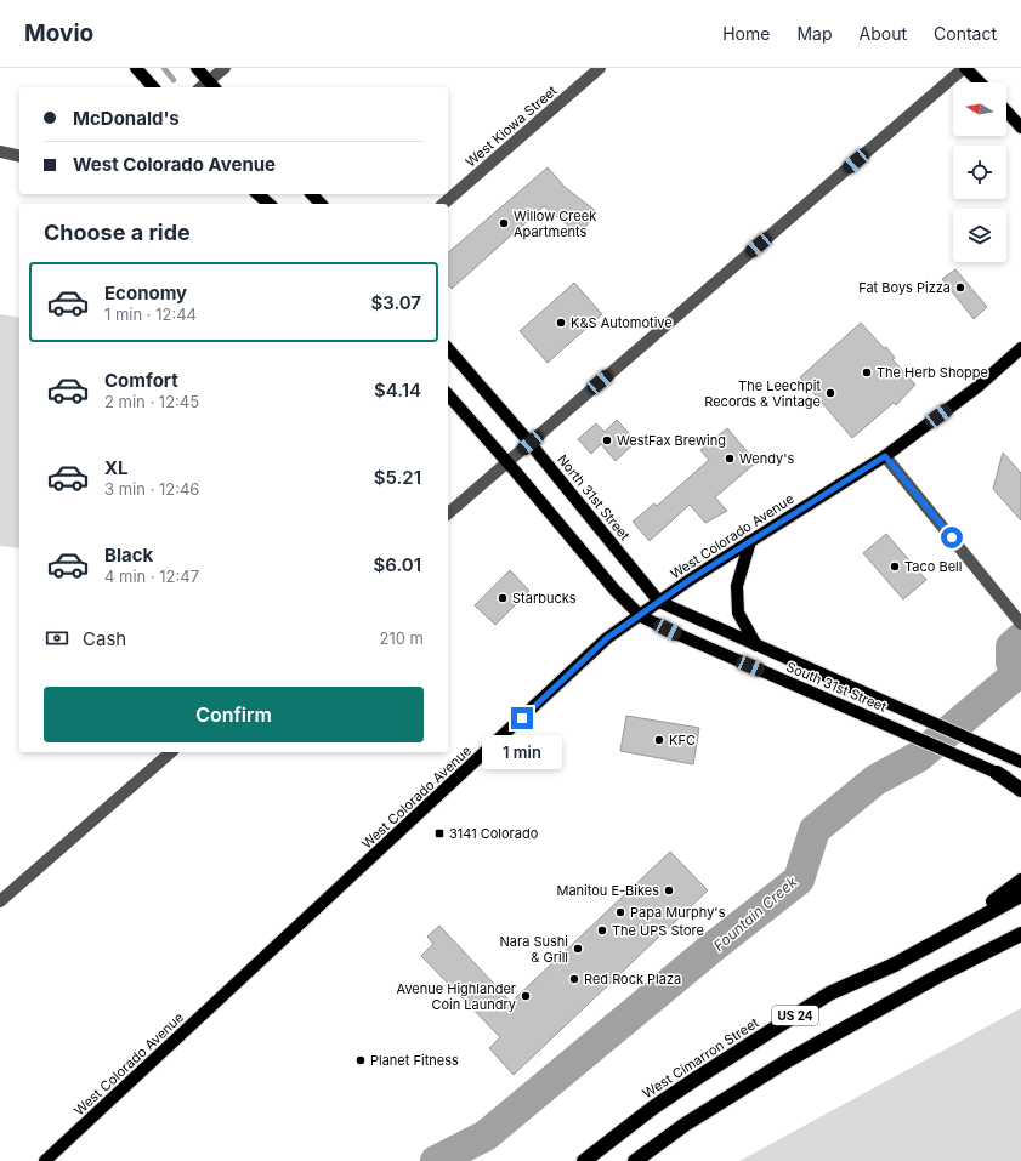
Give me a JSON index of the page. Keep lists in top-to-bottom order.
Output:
{
  "streets": {
    "highway": ["US 24", "West Cimarron Street"],
    "main road": ["North 31st Street", "West Colorado Avenue", "South 31st Street"],
    "street": ["West Kiowa Street"]
  },
  "crossings": [
    ["North 31st Street", "West Colorado Avenue"],
    ["North 31st Street", "South 31st Street"],
    ["West Colorado Avenue", "South 31st Street"]
  ],
  "water": ["Fountain Creek"],
  "places": {
    "other": [
      "Willow Creek Apartments",
      "Fat Boys Pizza",
      "K&S Automotive",
      "The Herb Shoppe",
      "The Leechpit Records & Vintage",
      "WestFax Brewing",
      "Wendy's",
      "Taco Bell",
      "Starbucks",
      "KFC",
      "Manitou E-Bikes",
      "Papa Murphy's",
      "The UPS Store",
      "Nara Sushi & Grill",
      "Red Rock Plaza",
      "Avenue Highlander Coin Laundry",
      "Planet Fitness"
    ],
    "transit": ["3141 Colorado"]
  },
  "north": "left",
  "page": {
    "header": "Movio",
    "nav": [
      "Home",
      "Map",
      "About",
      "Contact"
    ],
    "banner": ["McDonald's", "West Colorado Avenue"],
    "heading": "Choose a ride",
    "list": [
      {
        "name": "Economy",
        "note": "1 min · 12:44",
        "value": "$3.07"
      },
      {
        "name": "Comfort",
        "note": "2 min · 12:45",
        "value": "$4.14"
      },
      {
        "name": "XL",
        "note": "3 min · 12:46",
        "value": "$5.21"
      },
      {
        "name": "Black",
        "note": "4 min · 12:47",
        "value": "$6.01"
      }
    ],
    "pay": ["Cash", "210 m"],
    "buttons": "Confirm",
    "bubble": "1 min"
  }
}
